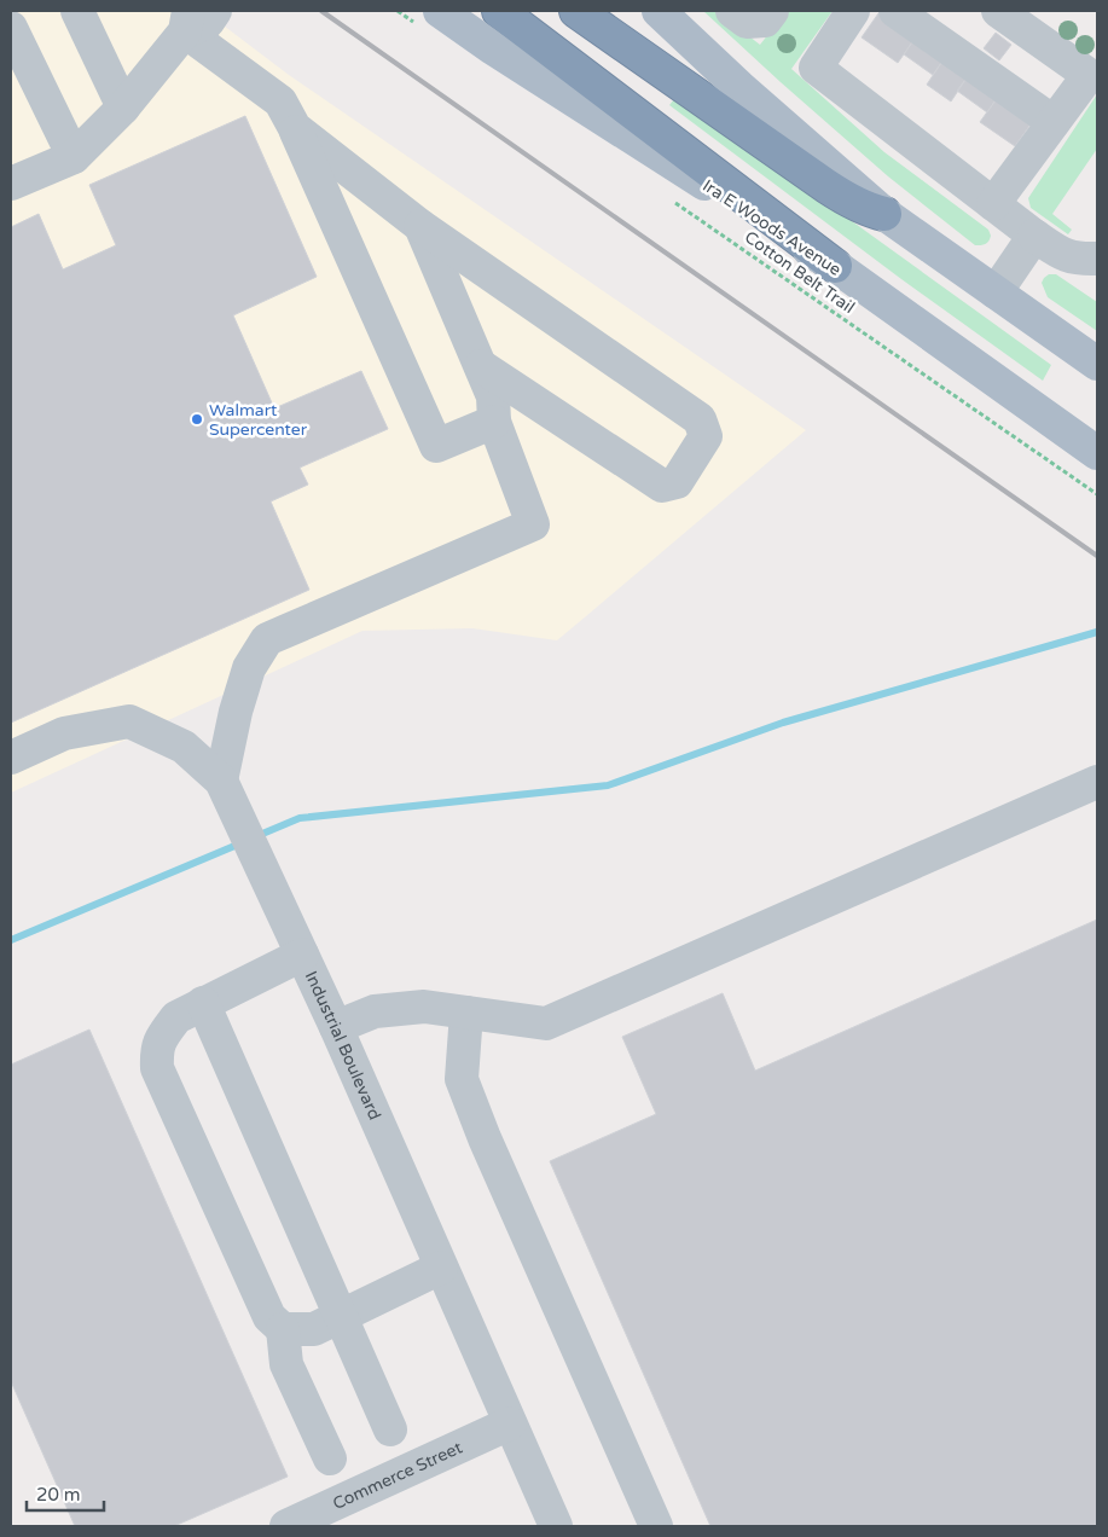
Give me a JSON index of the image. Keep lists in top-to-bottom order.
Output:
{
  "streets": {
    "main road": ["Ira E Woods Avenue"],
    "street": ["Industrial Boulevard", "Commerce Street"],
    "path": ["Cotton Belt Trail"]
  },
  "crossings": [
    ["Industrial Boulevard", "Commerce Street"]
  ],
  "places": ["Walmart Supercenter"],
  "scale_bar": "20 m"
}
